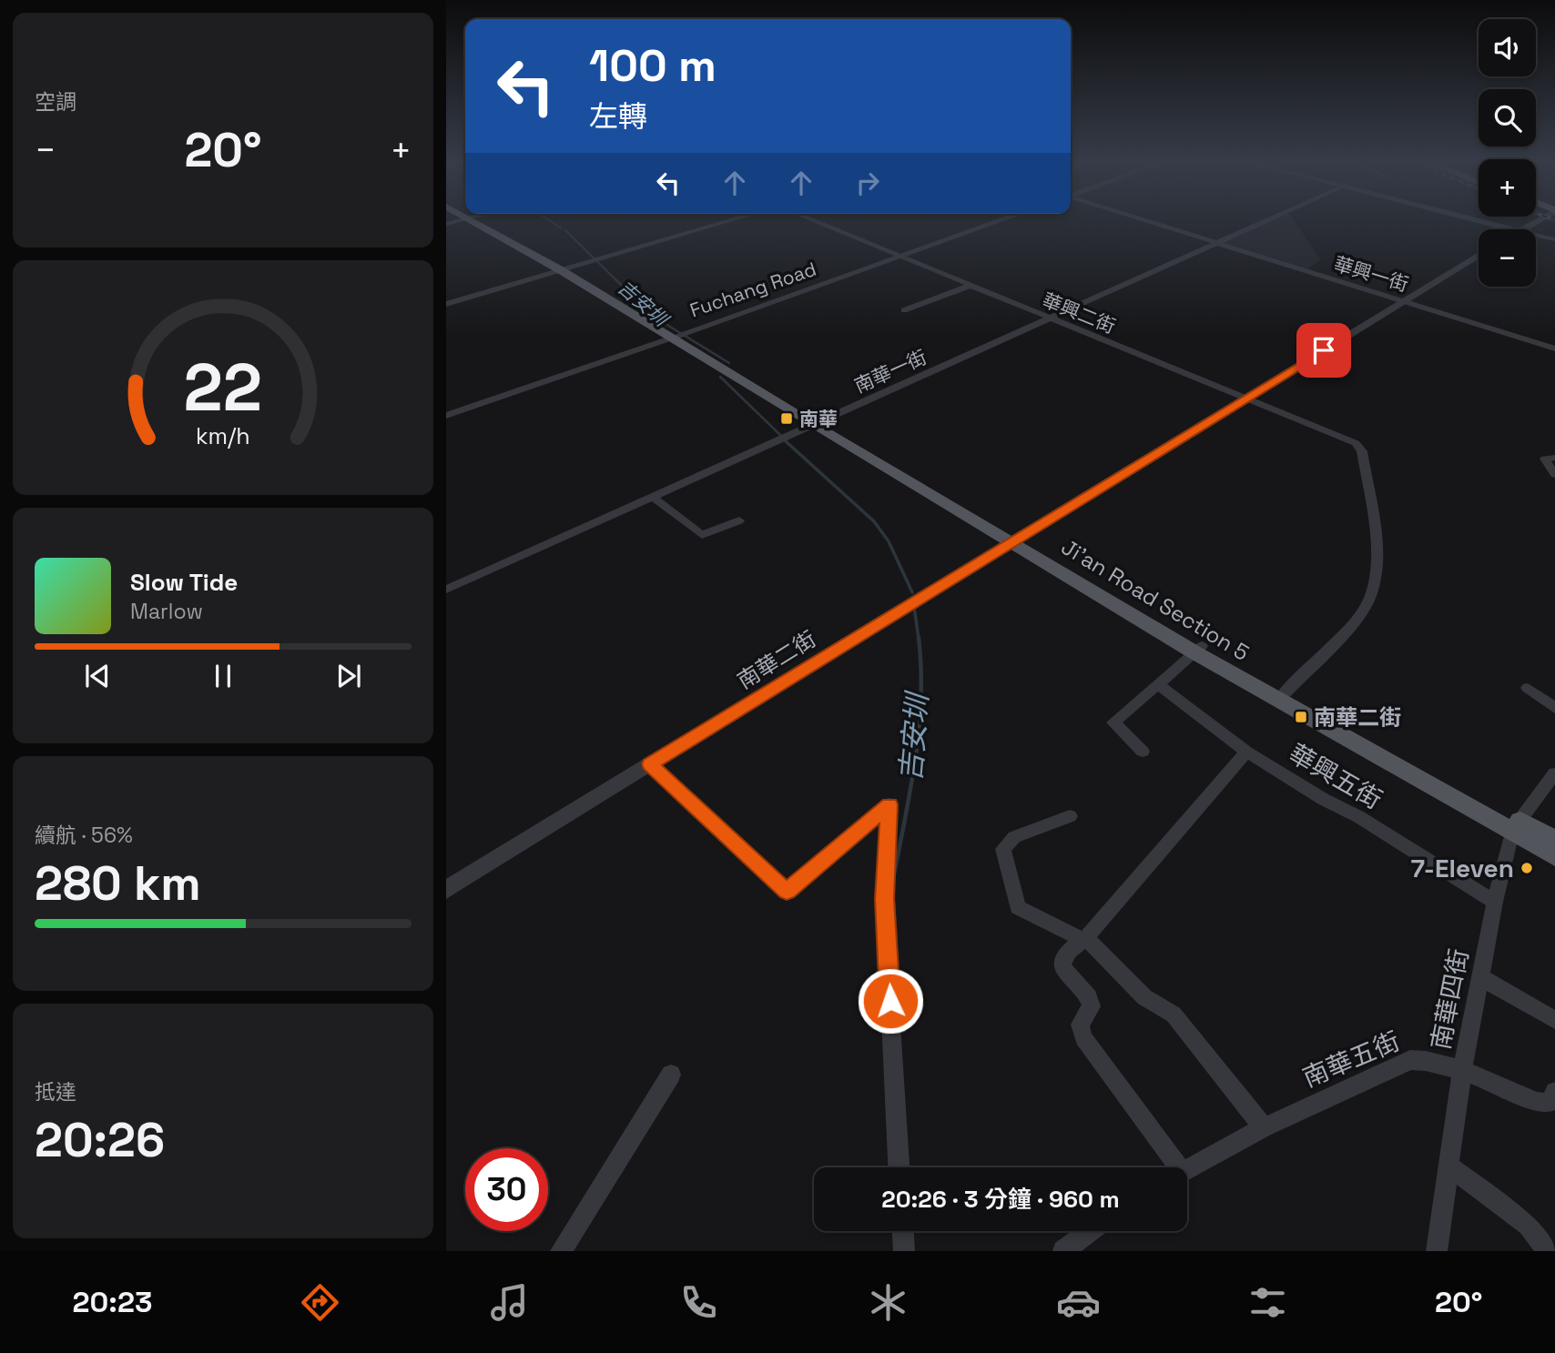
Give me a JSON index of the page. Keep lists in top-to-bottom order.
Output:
{
  "streets": {
    "main road": ["Ji’an Road Section 5"],
    "street": [
      "華興一街",
      "Fuchang Road",
      "華興二街",
      "南華一街",
      "南華二街",
      "華興五街",
      "南華四街",
      "南華五街"
    ]
  },
  "crossings": [
    ["華興一街", "南華一街"],
    ["華興一街", "南華二街"],
    ["Fuchang Road", "華興二街"],
    ["Fuchang Road", "Ji’an Road Section 5"],
    ["華興二街", "南華一街"],
    ["華興二街", "Ji’an Road Section 5"],
    ["華興二街", "南華二街"],
    ["南華一街", "Ji’an Road Section 5"],
    ["Ji’an Road Section 5", "南華二街"],
    ["Ji’an Road Section 5", "南華四街"],
    ["華興五街", "南華四街"],
    ["南華四街", "南華五街"]
  ],
  "water": ["吉安圳"],
  "places": {
    "transit": ["南華", "南華二街"],
    "other": ["7-Eleven"]
  },
  "page": {
    "tile": [
      "空調",
      ["續航 · 56%", "280 km"],
      ["抵達", "20:26"]
    ],
    "map_buttons": ["+", "−"],
    "turn": ["100 m", "左轉"],
    "heat": ["−", "20°", "+"],
    "song": ["Slow Tide", "Marlow"],
    "limit": "30",
    "trip": "20:26 · 3 分鐘 · 960 m",
    "tabs": ["20:23", "20°"],
    "gauge": ["22", "km/h"]
  }
}
